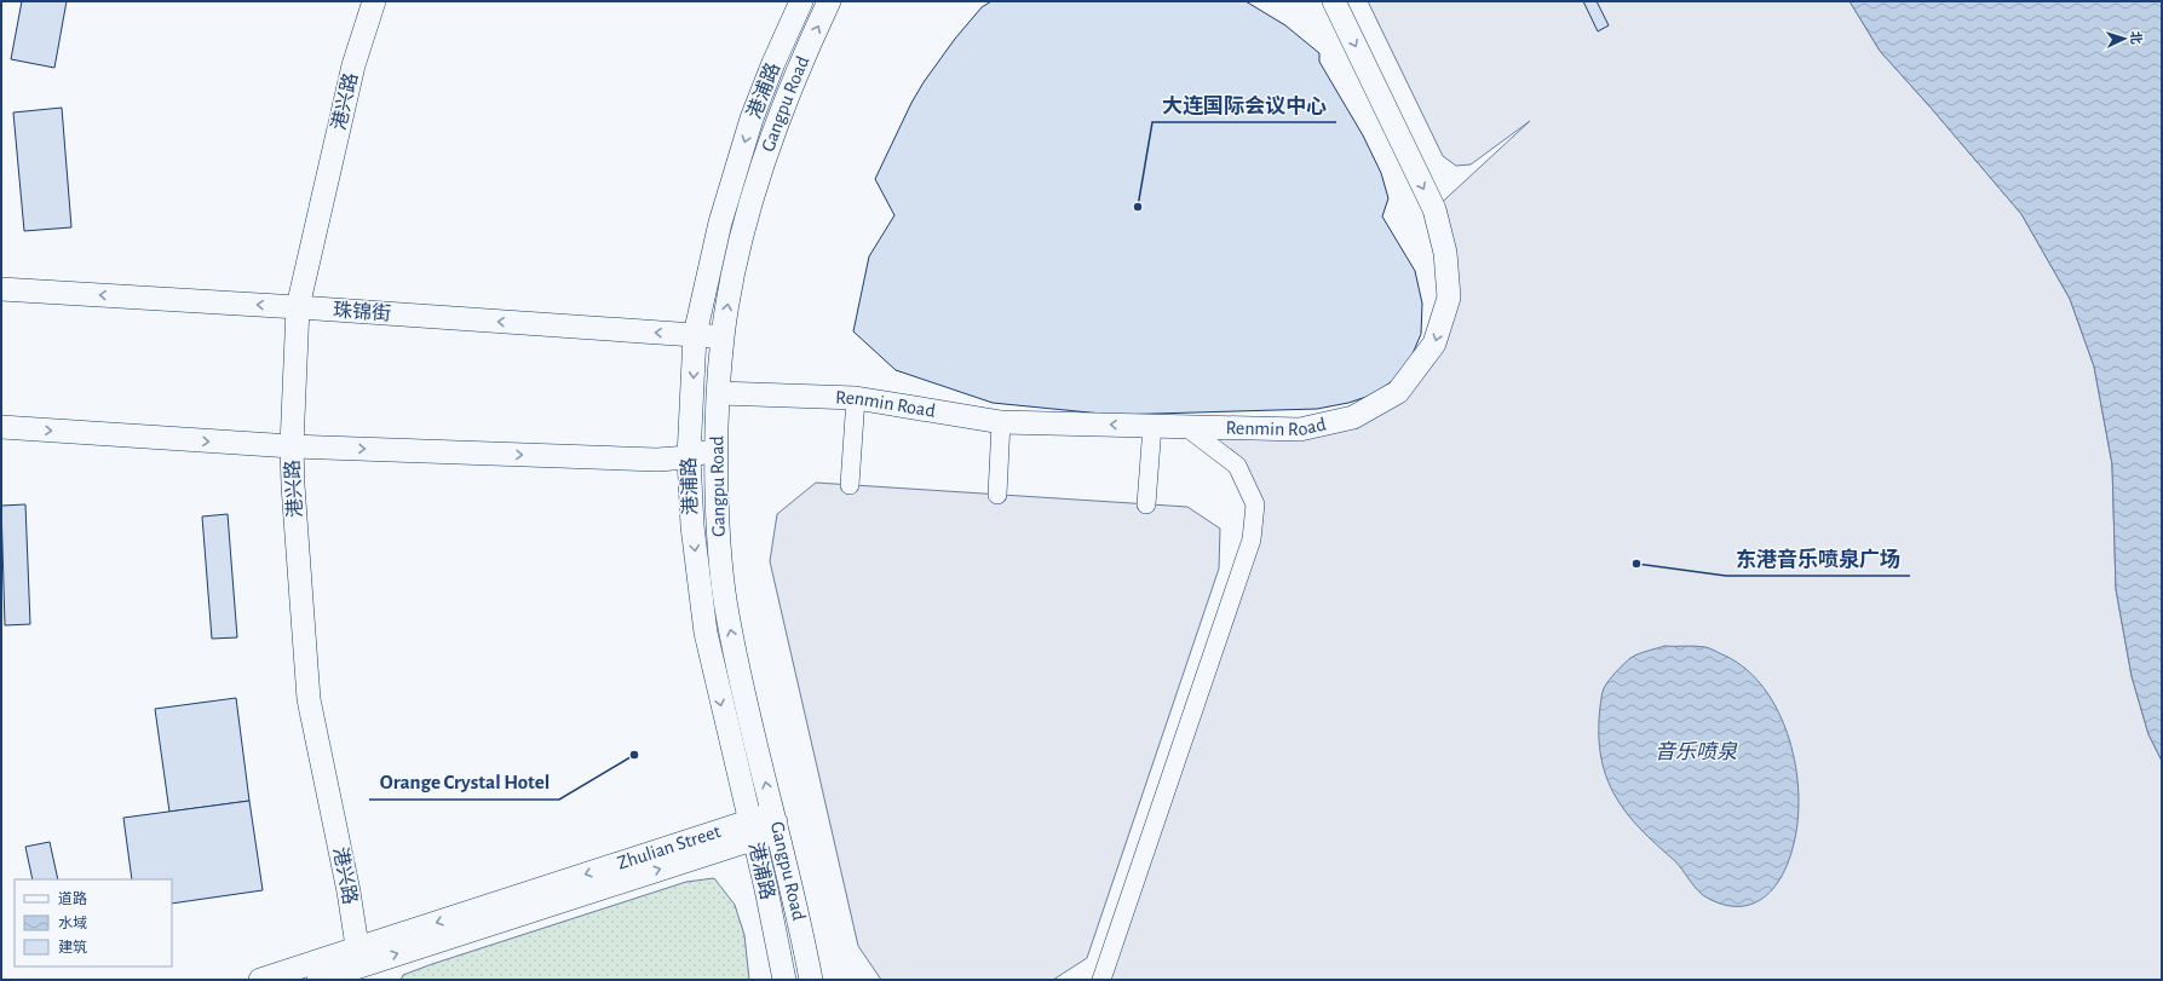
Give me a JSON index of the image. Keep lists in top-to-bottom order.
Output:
{
  "streets": {
    "main road": [
      "港浦路",
      "港兴路",
      "Gangpu Road",
      "珠锦街",
      "Renmin Road",
      "Zhulian Street"
    ]
  },
  "crossings": [
    ["港浦路", "珠锦街"],
    ["港浦路", "Zhulian Street"],
    ["港兴路", "珠锦街"],
    ["港兴路", "Zhulian Street"],
    ["Gangpu Road", "珠锦街"],
    ["Gangpu Road", "Renmin Road"],
    ["Gangpu Road", "Zhulian Street"]
  ],
  "one_way": ["港浦路", "Gangpu Road"],
  "water": ["音乐喷泉"],
  "places": ["大连国际会议中心", "东港音乐喷泉广场", "Orange Crystal Hotel"],
  "legend": ["道路", "水域", "建筑"],
  "north": "right"
}
